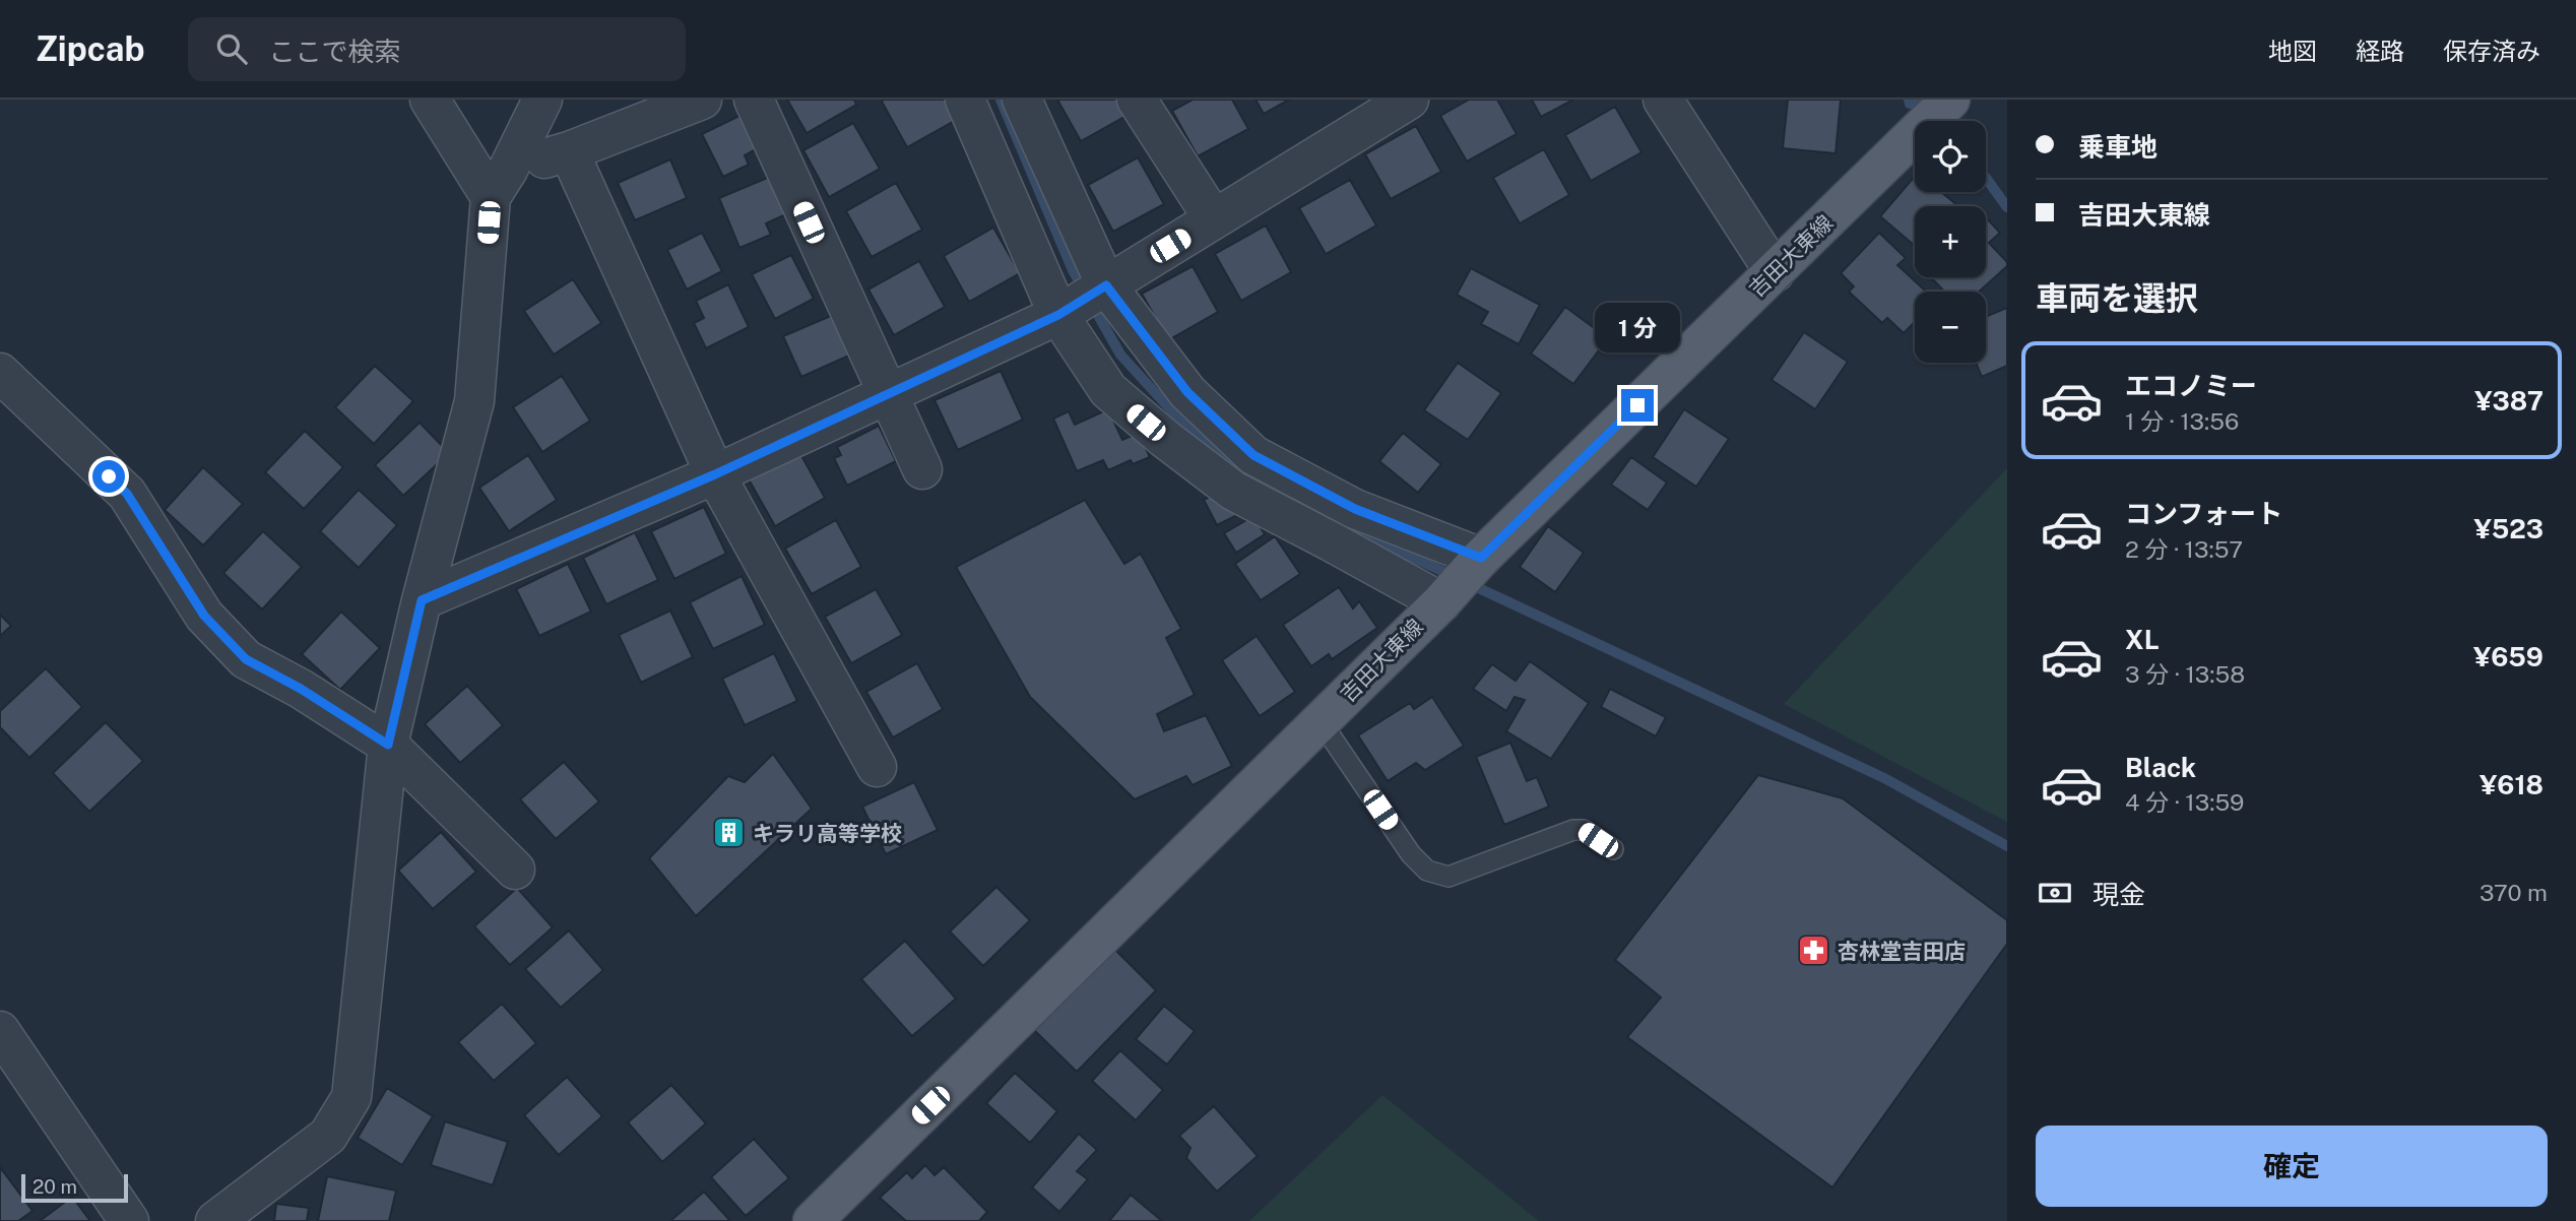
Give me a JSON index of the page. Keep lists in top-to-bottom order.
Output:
{
  "streets": {
    "main road": ["吉田大東線"]
  },
  "places": {
    "building": ["キラリ高等学校"],
    "pharmacy": ["杏林堂吉田店"]
  },
  "scale_bar": "20 m",
  "page": {
    "header": "Zipcab",
    "search": "ここで検索",
    "nav": ["地図", "経路", "保存済み"],
    "banner": ["乗車地", "吉田大東線"],
    "map_buttons": ["+", "−"],
    "heading": "車両を選択",
    "bubble": "1 分",
    "list": [
      {
        "name": "エコノミー",
        "note": "1 分 · 13:56",
        "value": "¥387"
      },
      {
        "name": "コンフォート",
        "note": "2 分 · 13:57",
        "value": "¥523"
      },
      {
        "name": "XL",
        "note": "3 分 · 13:58",
        "value": "¥659"
      },
      {
        "name": "Black",
        "note": "4 分 · 13:59",
        "value": "¥618"
      }
    ],
    "pay": ["現金", "370 m"],
    "buttons": "確定",
    "scale": "20 m"
  }
}
